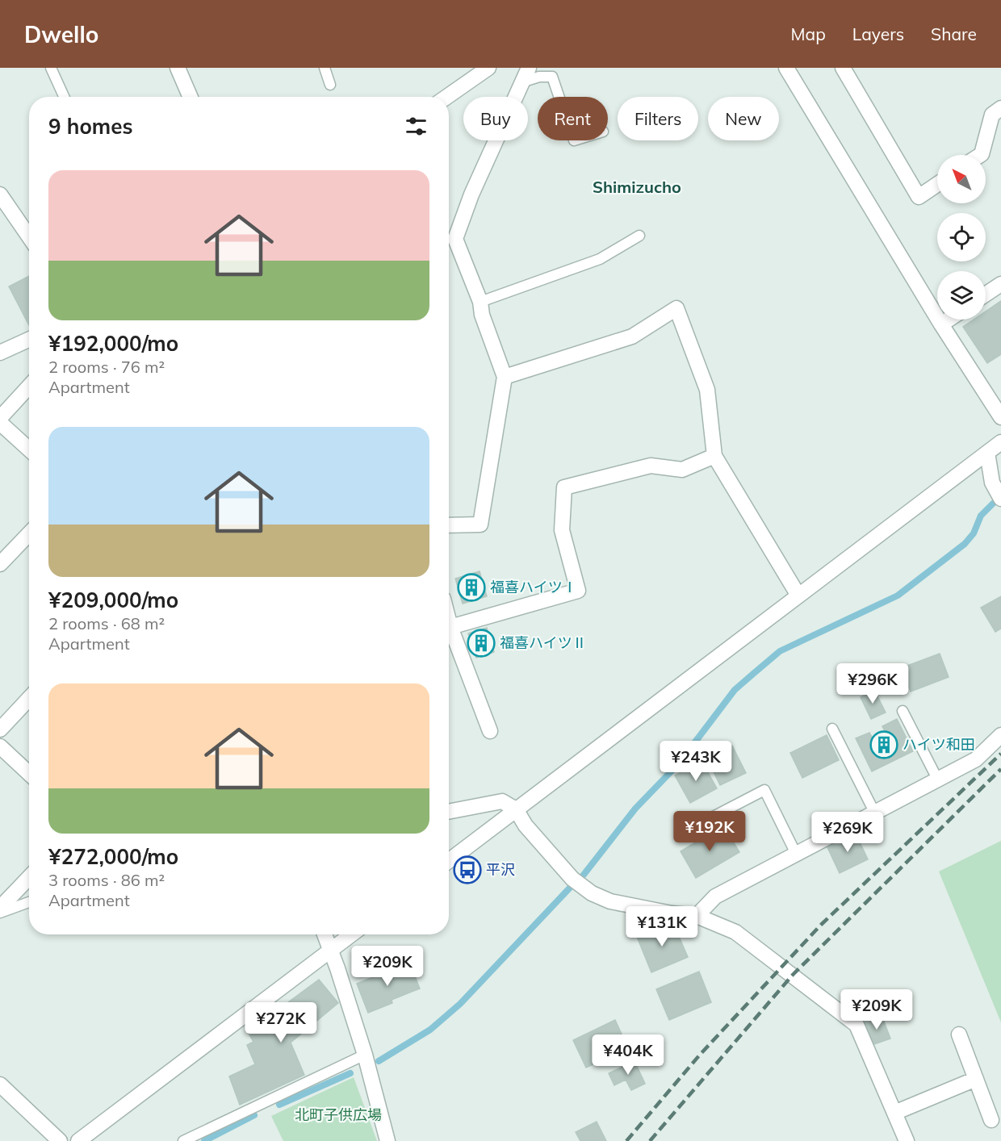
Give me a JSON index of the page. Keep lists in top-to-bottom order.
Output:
{
  "districts": ["Shimizucho"],
  "parks": ["北町子供広場"],
  "places": {
    "building": ["福喜ハイツⅠ", "福喜ハイツⅡ", "ハイツ和田"],
    "bus stop": ["平沢"]
  },
  "north": "top left",
  "page": {
    "header": "Dwello",
    "nav": ["Map", "Layers", "Share"],
    "chip": [
      "Buy",
      "Rent",
      "Filters",
      "New"
    ],
    "heading": "9 homes",
    "list": [
      {
        "name": "¥192,000/mo",
        "note": "2 rooms · 76 m² · Apartment"
      },
      {
        "name": "¥209,000/mo",
        "note": "2 rooms · 68 m² · Apartment"
      },
      {
        "name": "¥272,000/mo",
        "note": "3 rooms · 86 m² · Apartment"
      }
    ],
    "price": [
      "¥296K",
      "¥243K",
      "¥192K",
      "¥269K",
      "¥131K",
      "¥209K",
      "¥209K",
      "¥272K",
      "¥404K"
    ]
  }
}
